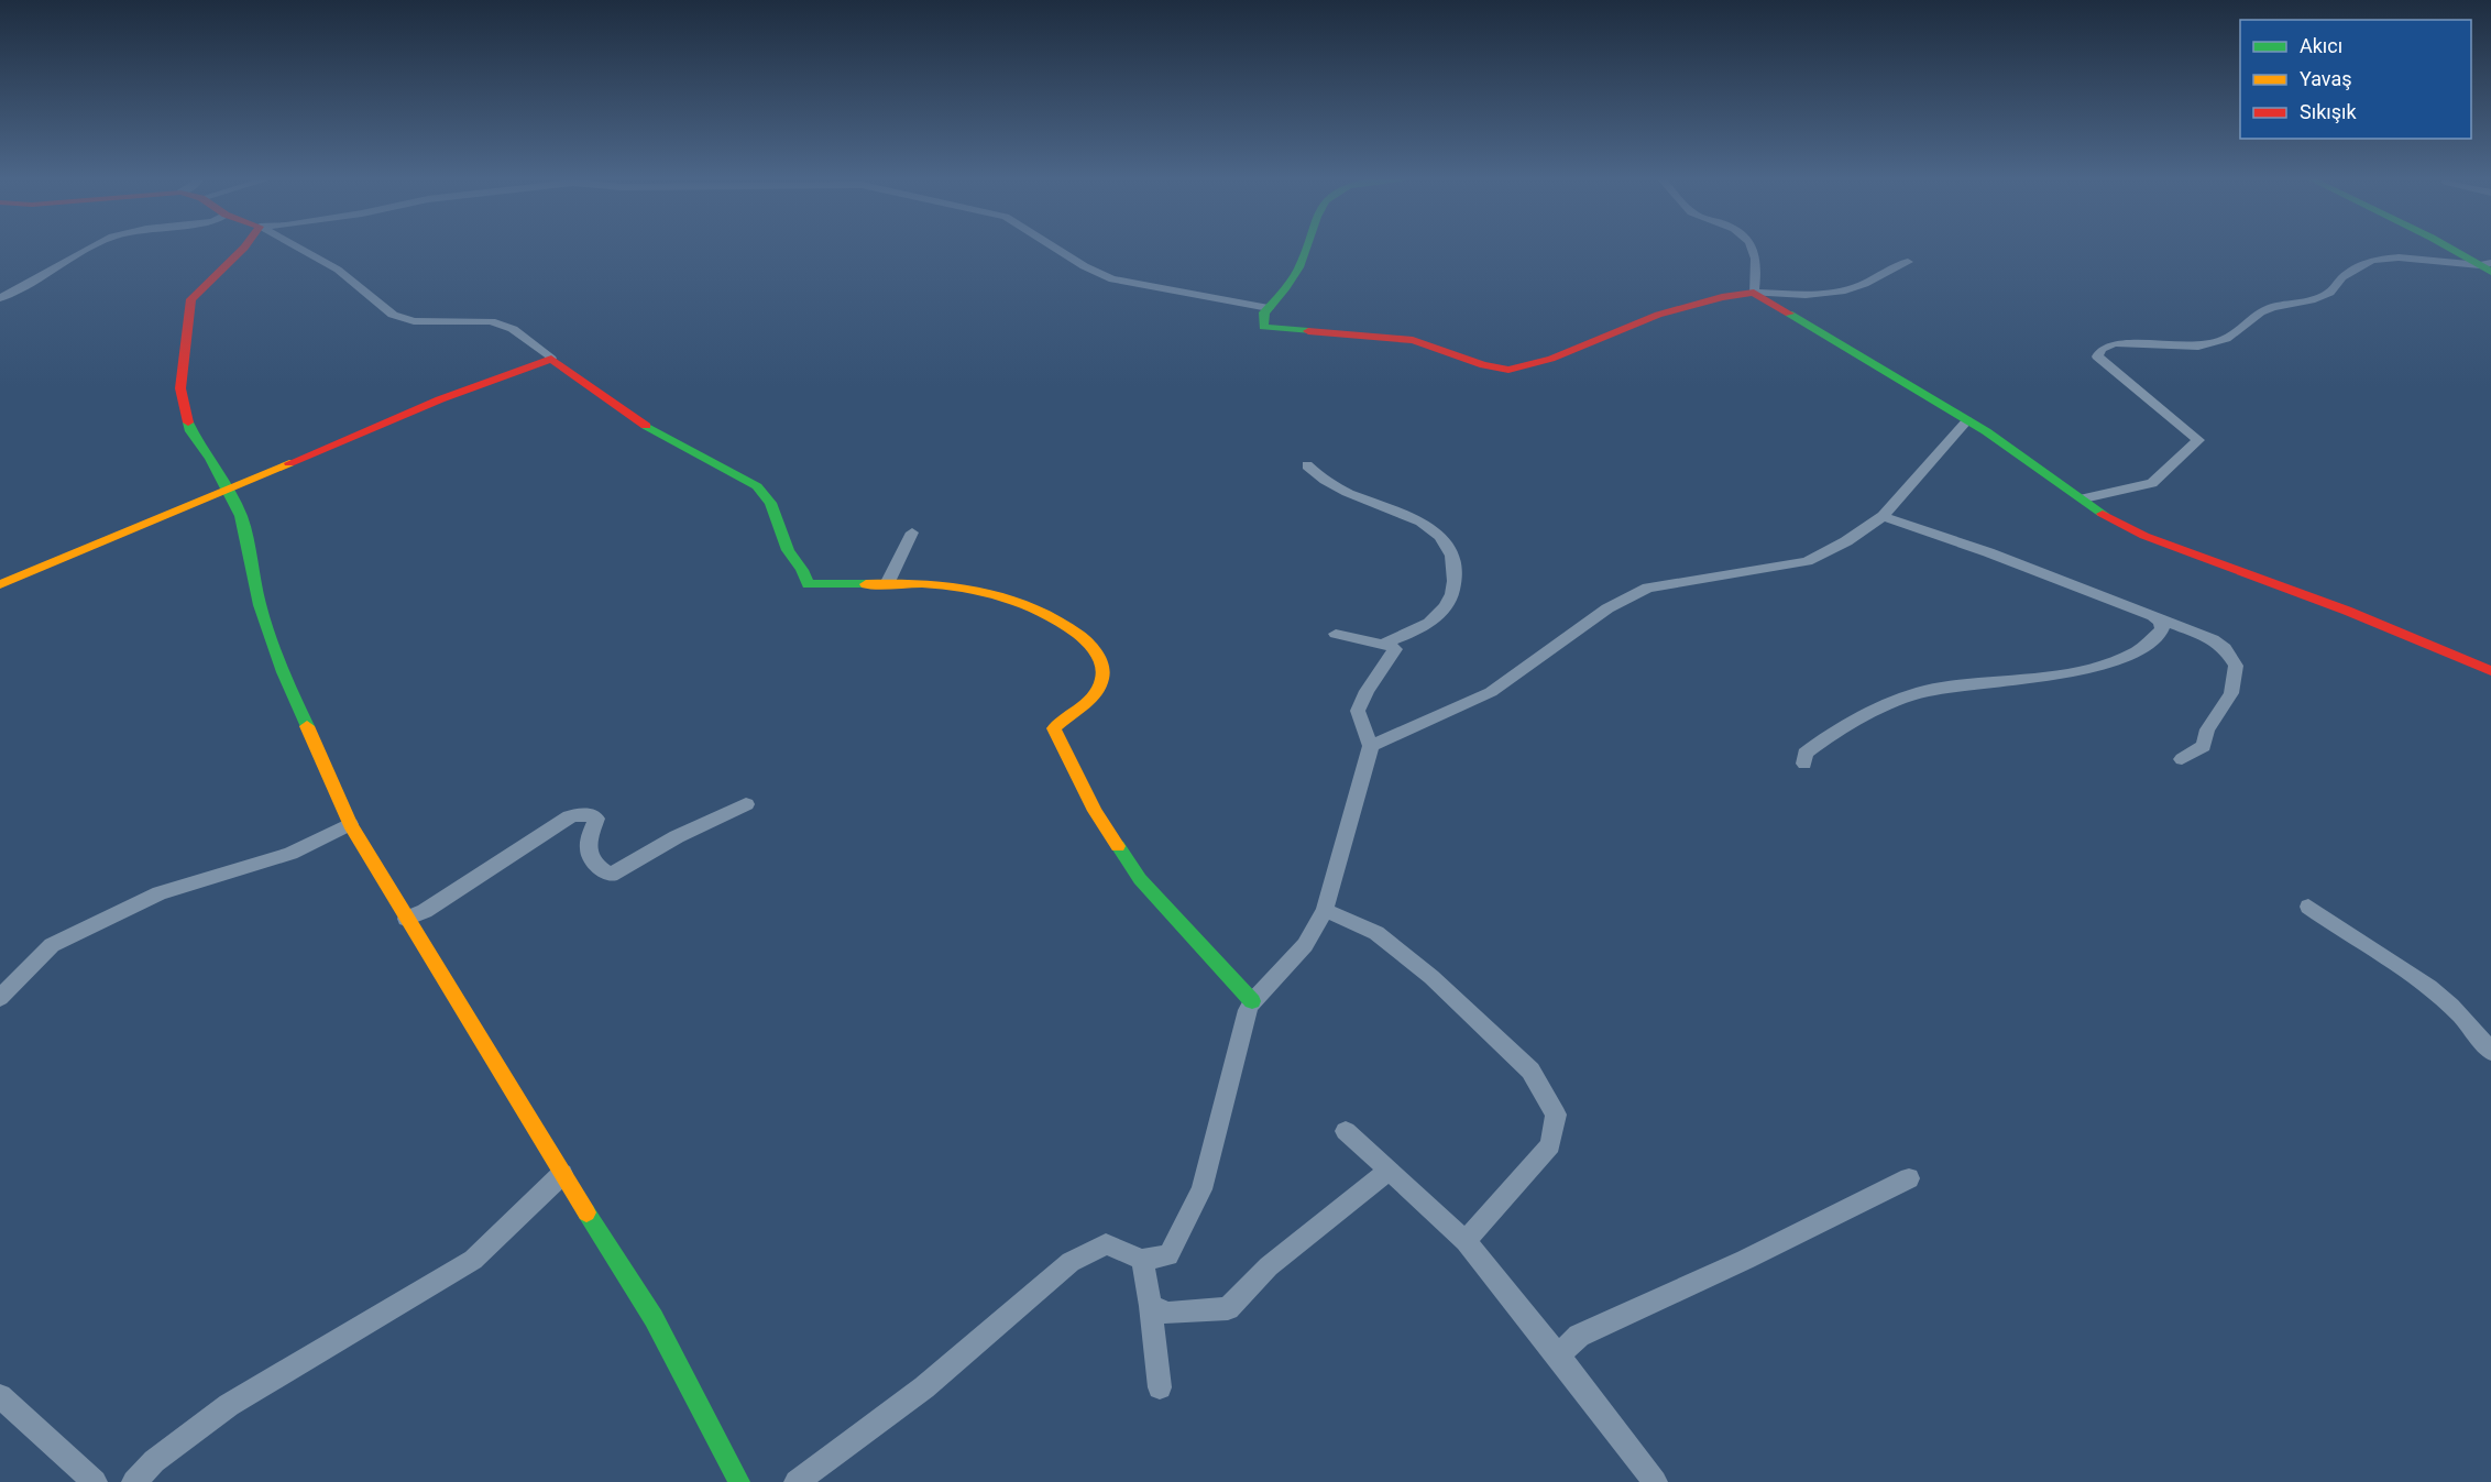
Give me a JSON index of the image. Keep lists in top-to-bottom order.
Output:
{
  "legend": ["Akıcı", "Yavaş", "Sıkışık"]
}
